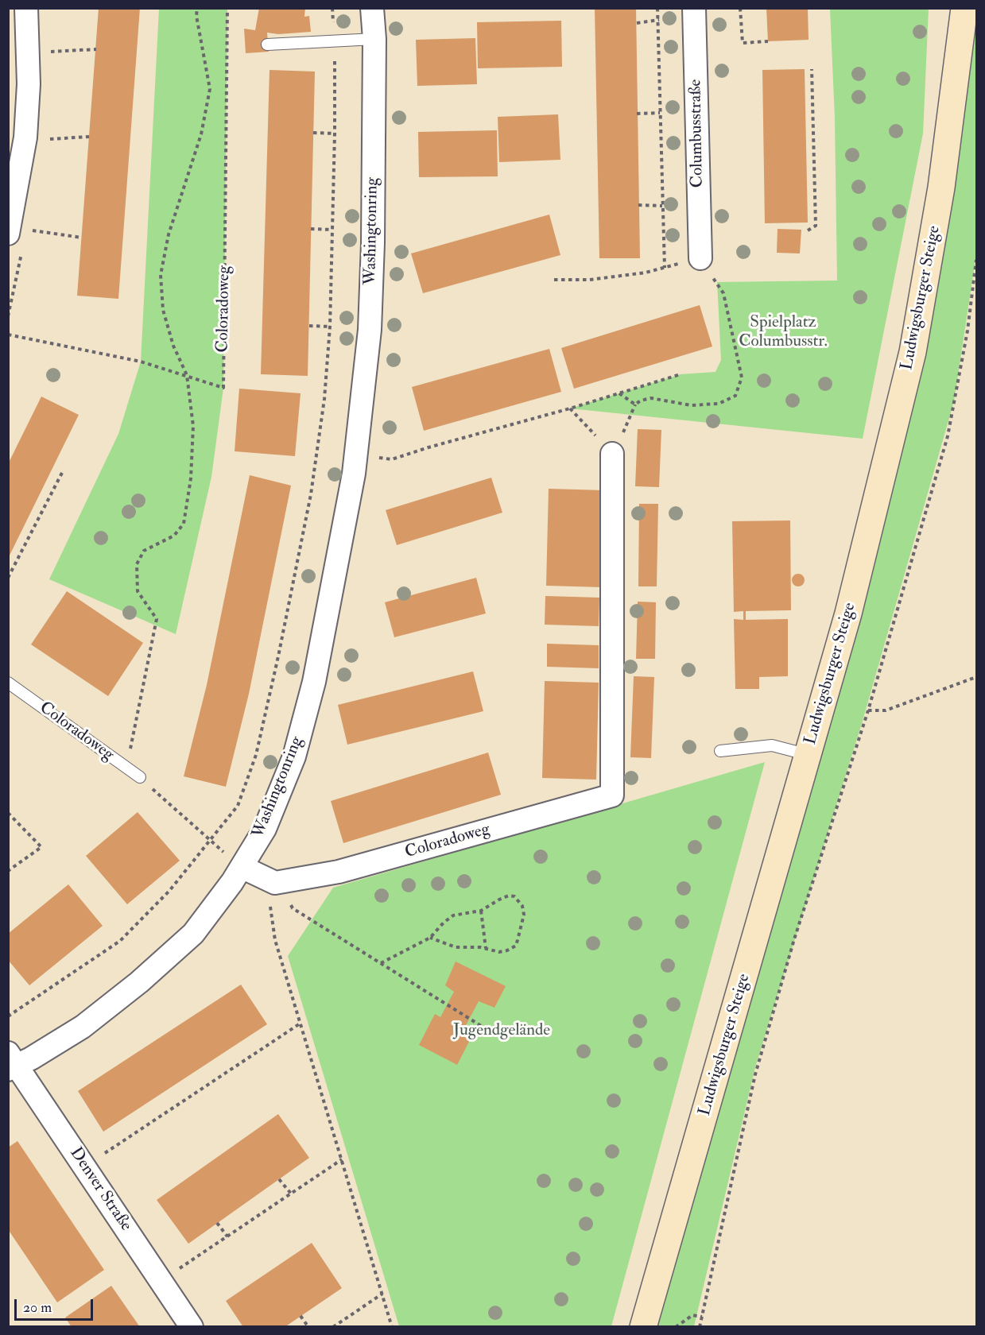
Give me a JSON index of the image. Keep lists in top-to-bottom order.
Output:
{
  "streets": {
    "main road": ["Ludwigsburger Steige"],
    "street": [
      "Columbusstraße",
      "Washingtonring",
      "Coloradoweg",
      "Denver Straße"
    ]
  },
  "crossings": [
    ["Washingtonring", "Denver Straße"]
  ],
  "parks": ["Spielplatz Columbusstr.", "Jugendgelände"],
  "scale_bar": "20 m"
}
